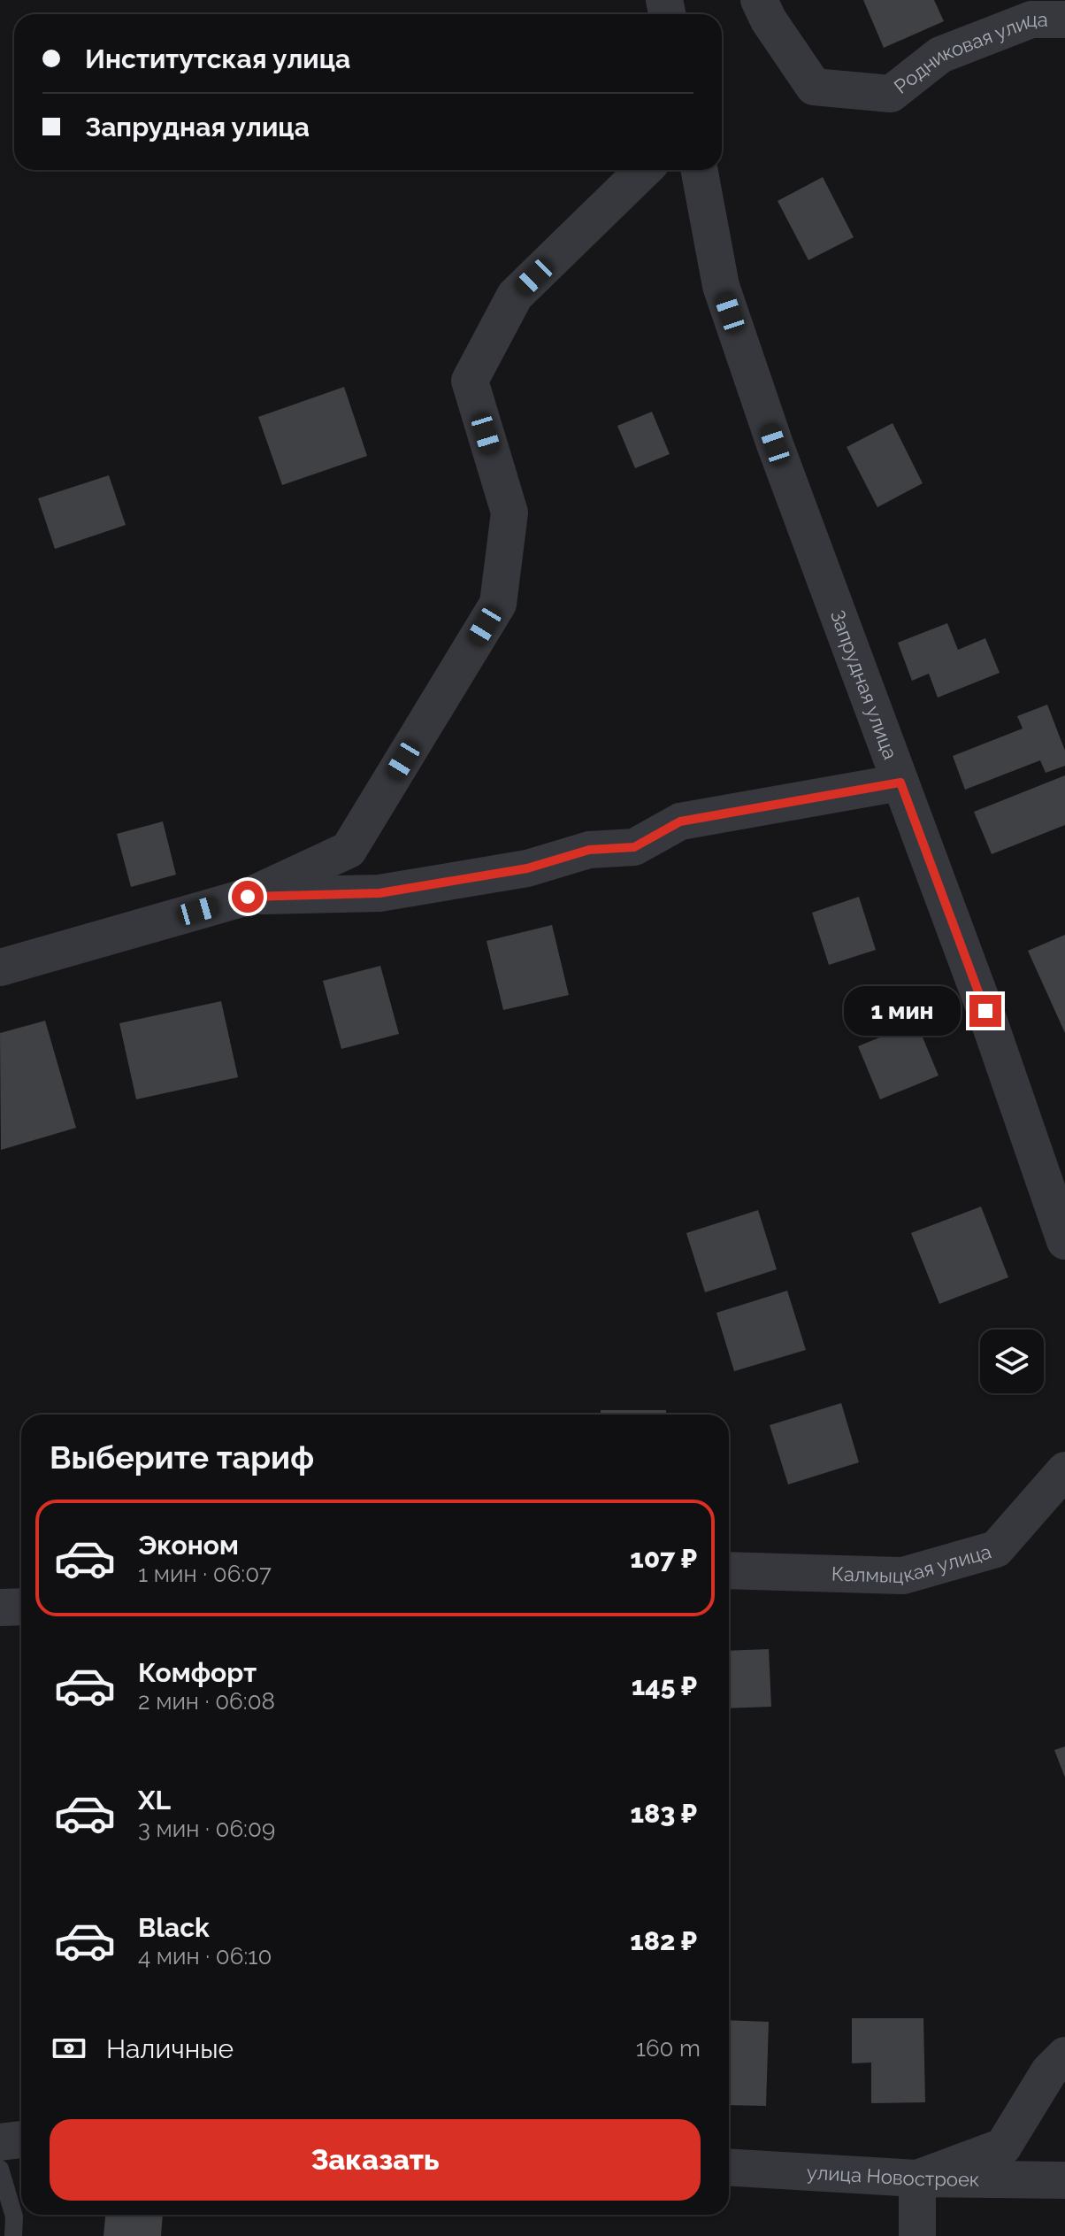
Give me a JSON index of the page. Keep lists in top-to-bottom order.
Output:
{
  "streets": {
    "street": [
      "Родниковая улица",
      "Запрудная улица",
      "Калмыцкая улица",
      "улица Новостроек"
    ]
  },
  "page": {
    "banner": ["Институтская улица", "Запрудная улица"],
    "bubble": "1 мин",
    "heading": "Выберите тариф",
    "list": [
      {
        "name": "Эконом",
        "note": "1 мин · 06:07",
        "value": "107 ₽"
      },
      {
        "name": "Комфорт",
        "note": "2 мин · 06:08",
        "value": "145 ₽"
      },
      {
        "name": "XL",
        "note": "3 мин · 06:09",
        "value": "183 ₽"
      },
      {
        "name": "Black",
        "note": "4 мин · 06:10",
        "value": "182 ₽"
      }
    ],
    "pay": ["Наличные", "160 m"],
    "buttons": "Заказать"
  }
}
